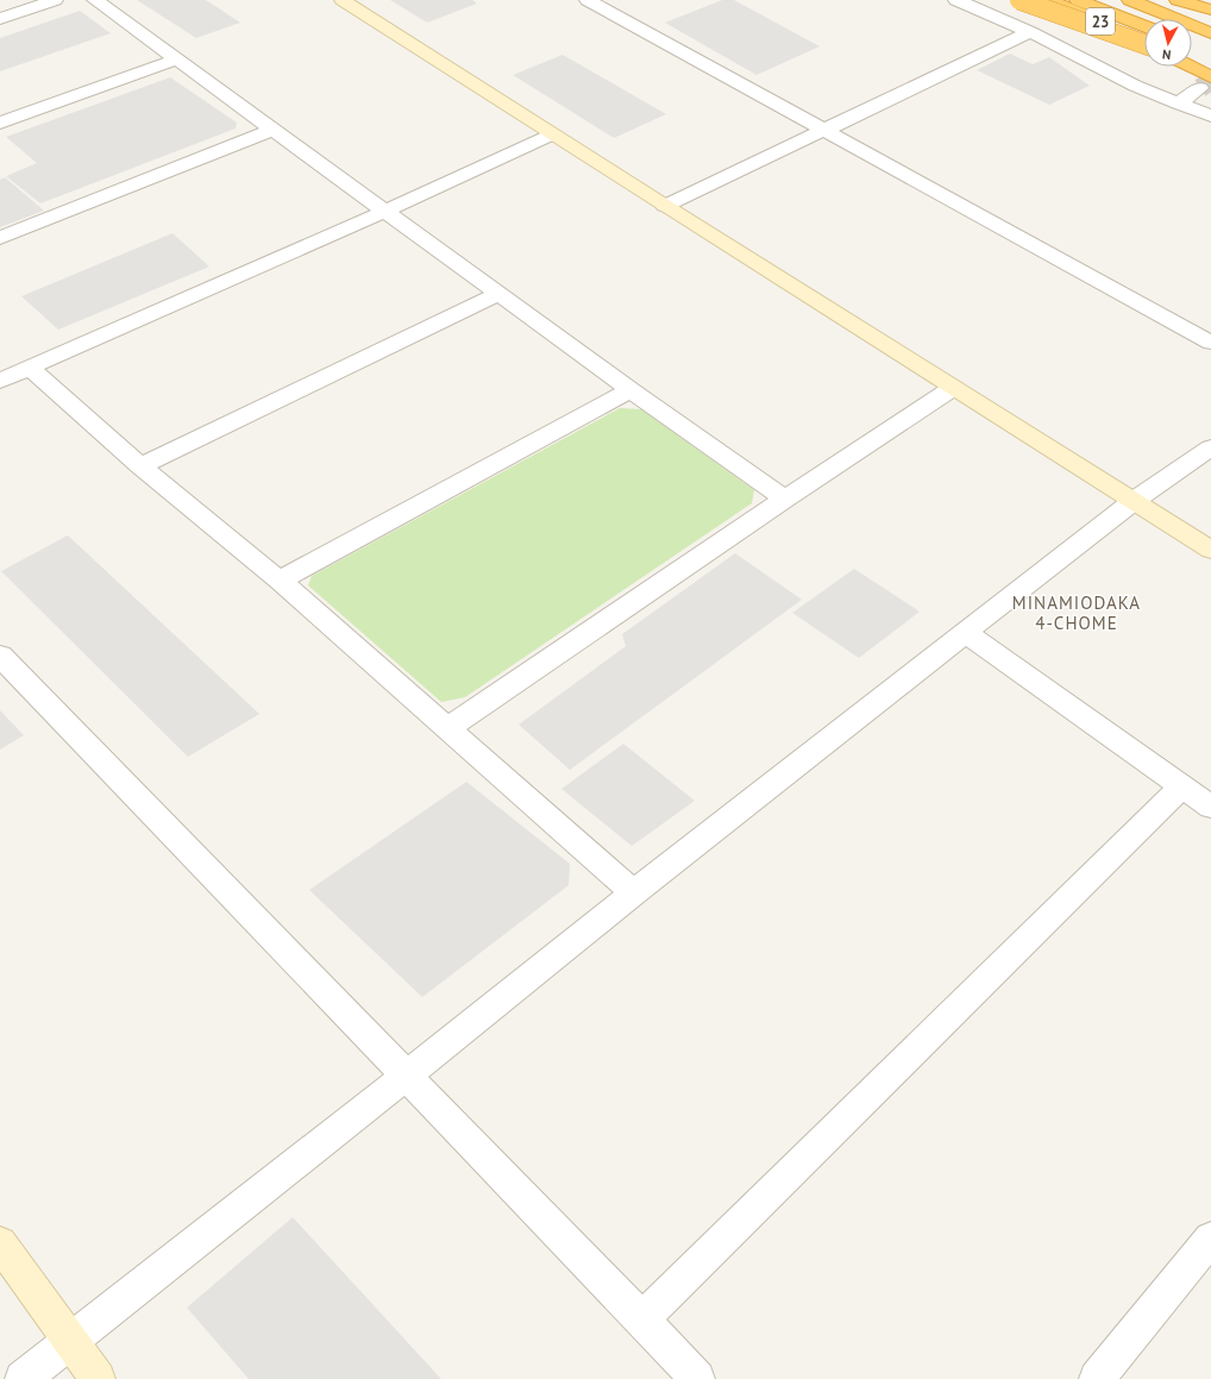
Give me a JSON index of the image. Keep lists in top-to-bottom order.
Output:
{
  "streets": {
    "highway": ["23"]
  },
  "districts": ["MINAMIODAKA 4-CHOME"],
  "north": "bottom"
}
